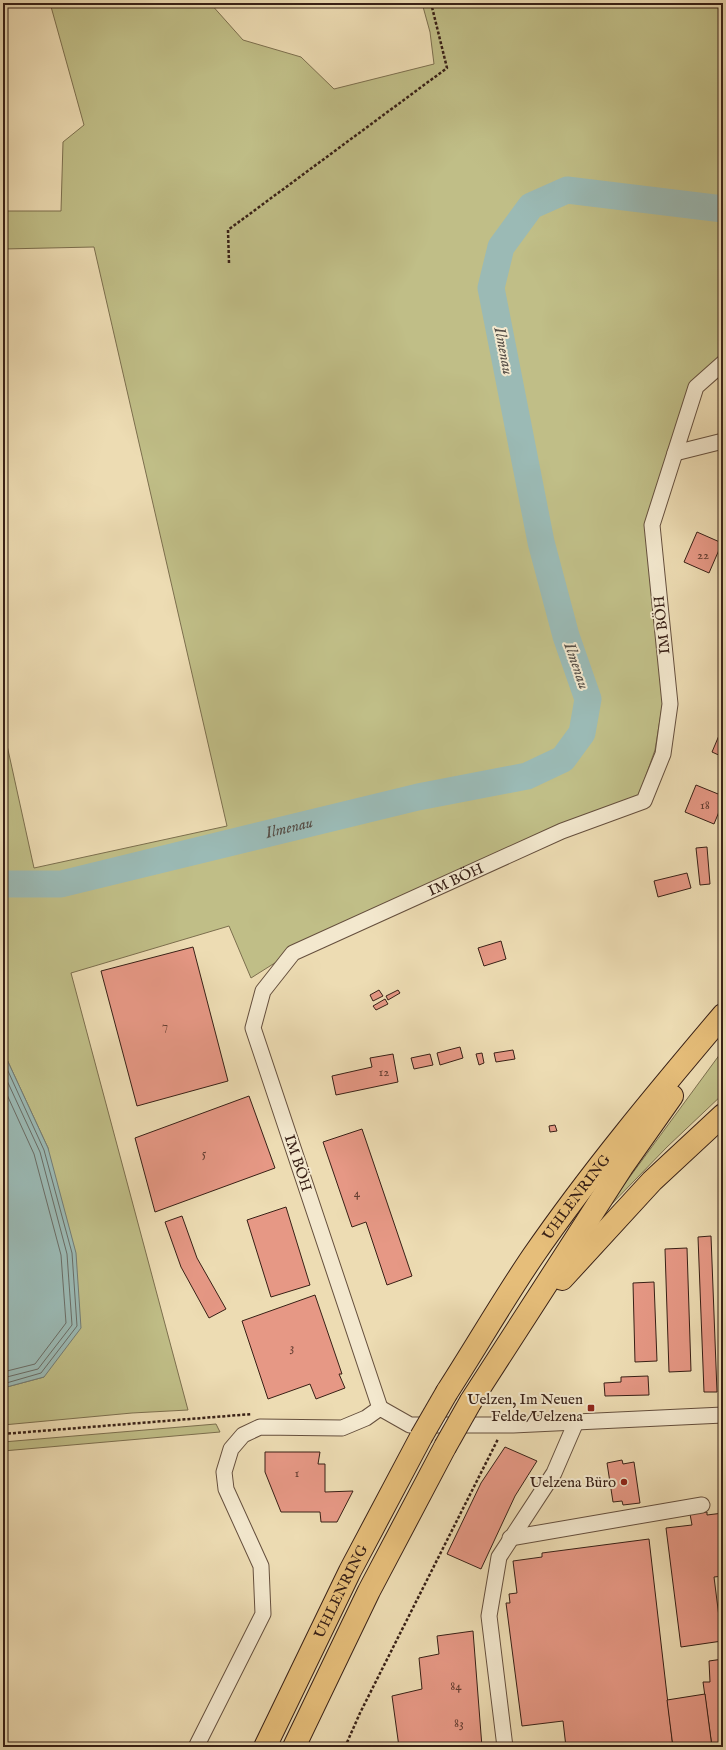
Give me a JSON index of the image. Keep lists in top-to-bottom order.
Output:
{
  "streets": {
    "highway": ["UHLENRING"],
    "street": ["IM BÖH"]
  },
  "water": ["Ilmenau"],
  "places": {
    "transit": ["Uelzen, Im Neuen Felde/Uelzena"],
    "other": ["Uelzena Büro"]
  },
  "house_numbers": [
    "22",
    "18",
    "7",
    "12",
    "5",
    "4",
    "3",
    "1",
    "84",
    "83"
  ]
}
